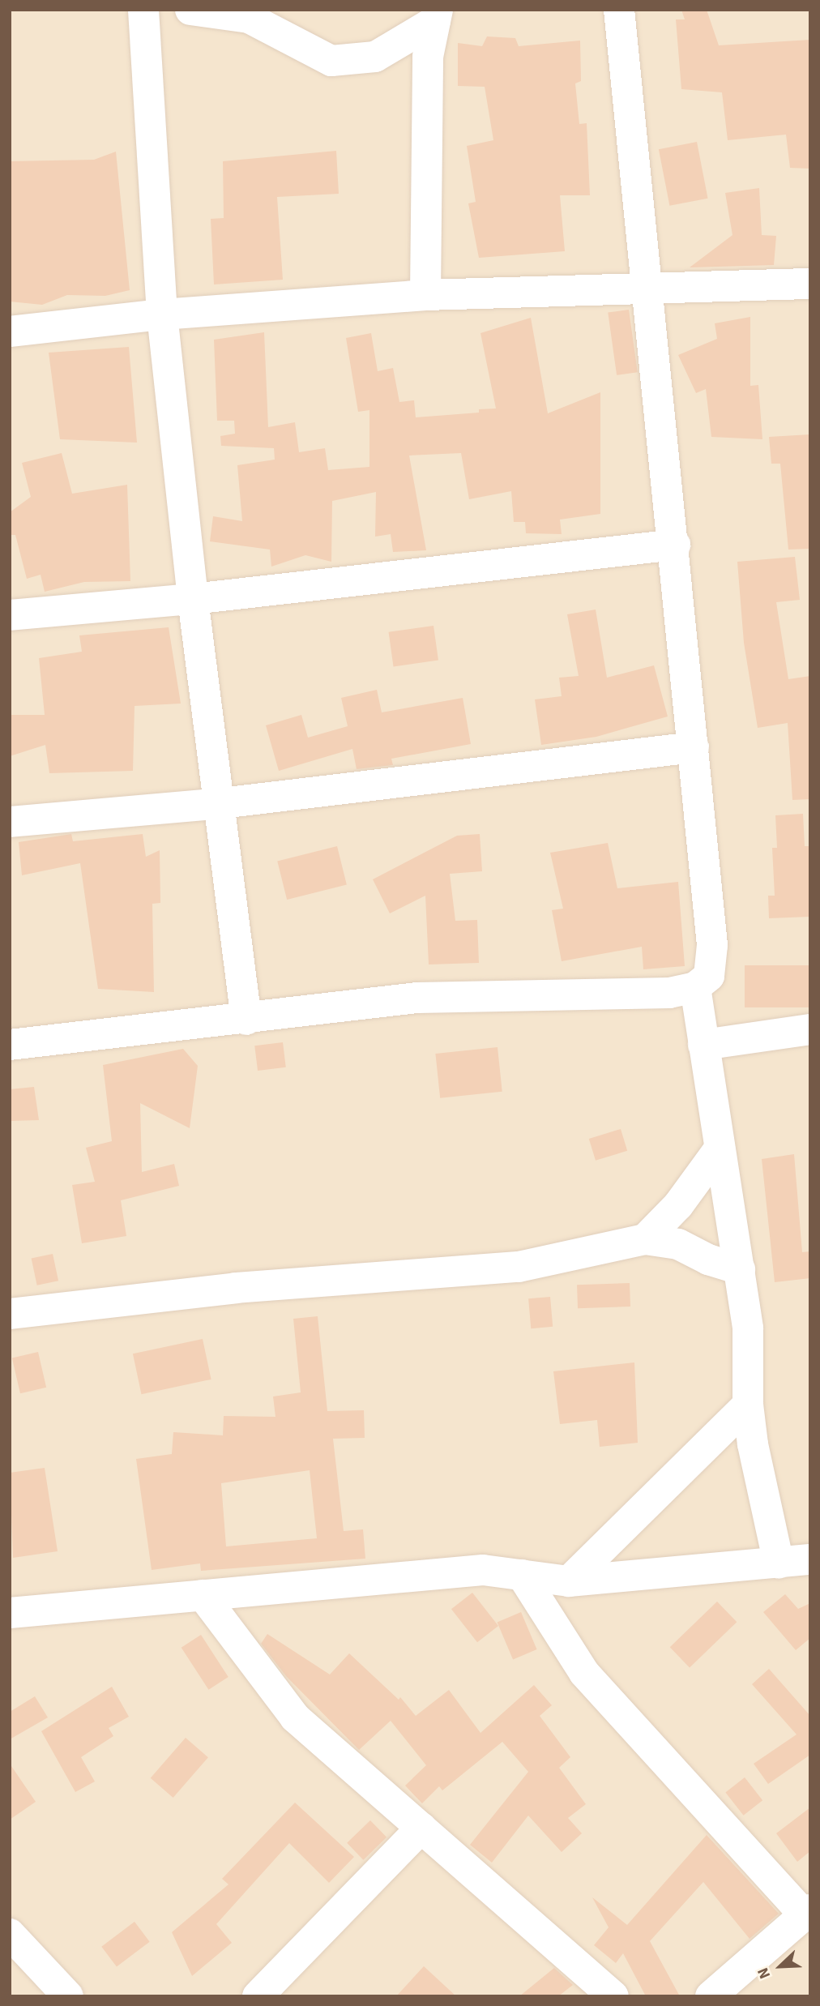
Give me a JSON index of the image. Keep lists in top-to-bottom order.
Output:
{
  "north": "bottom left"
}
